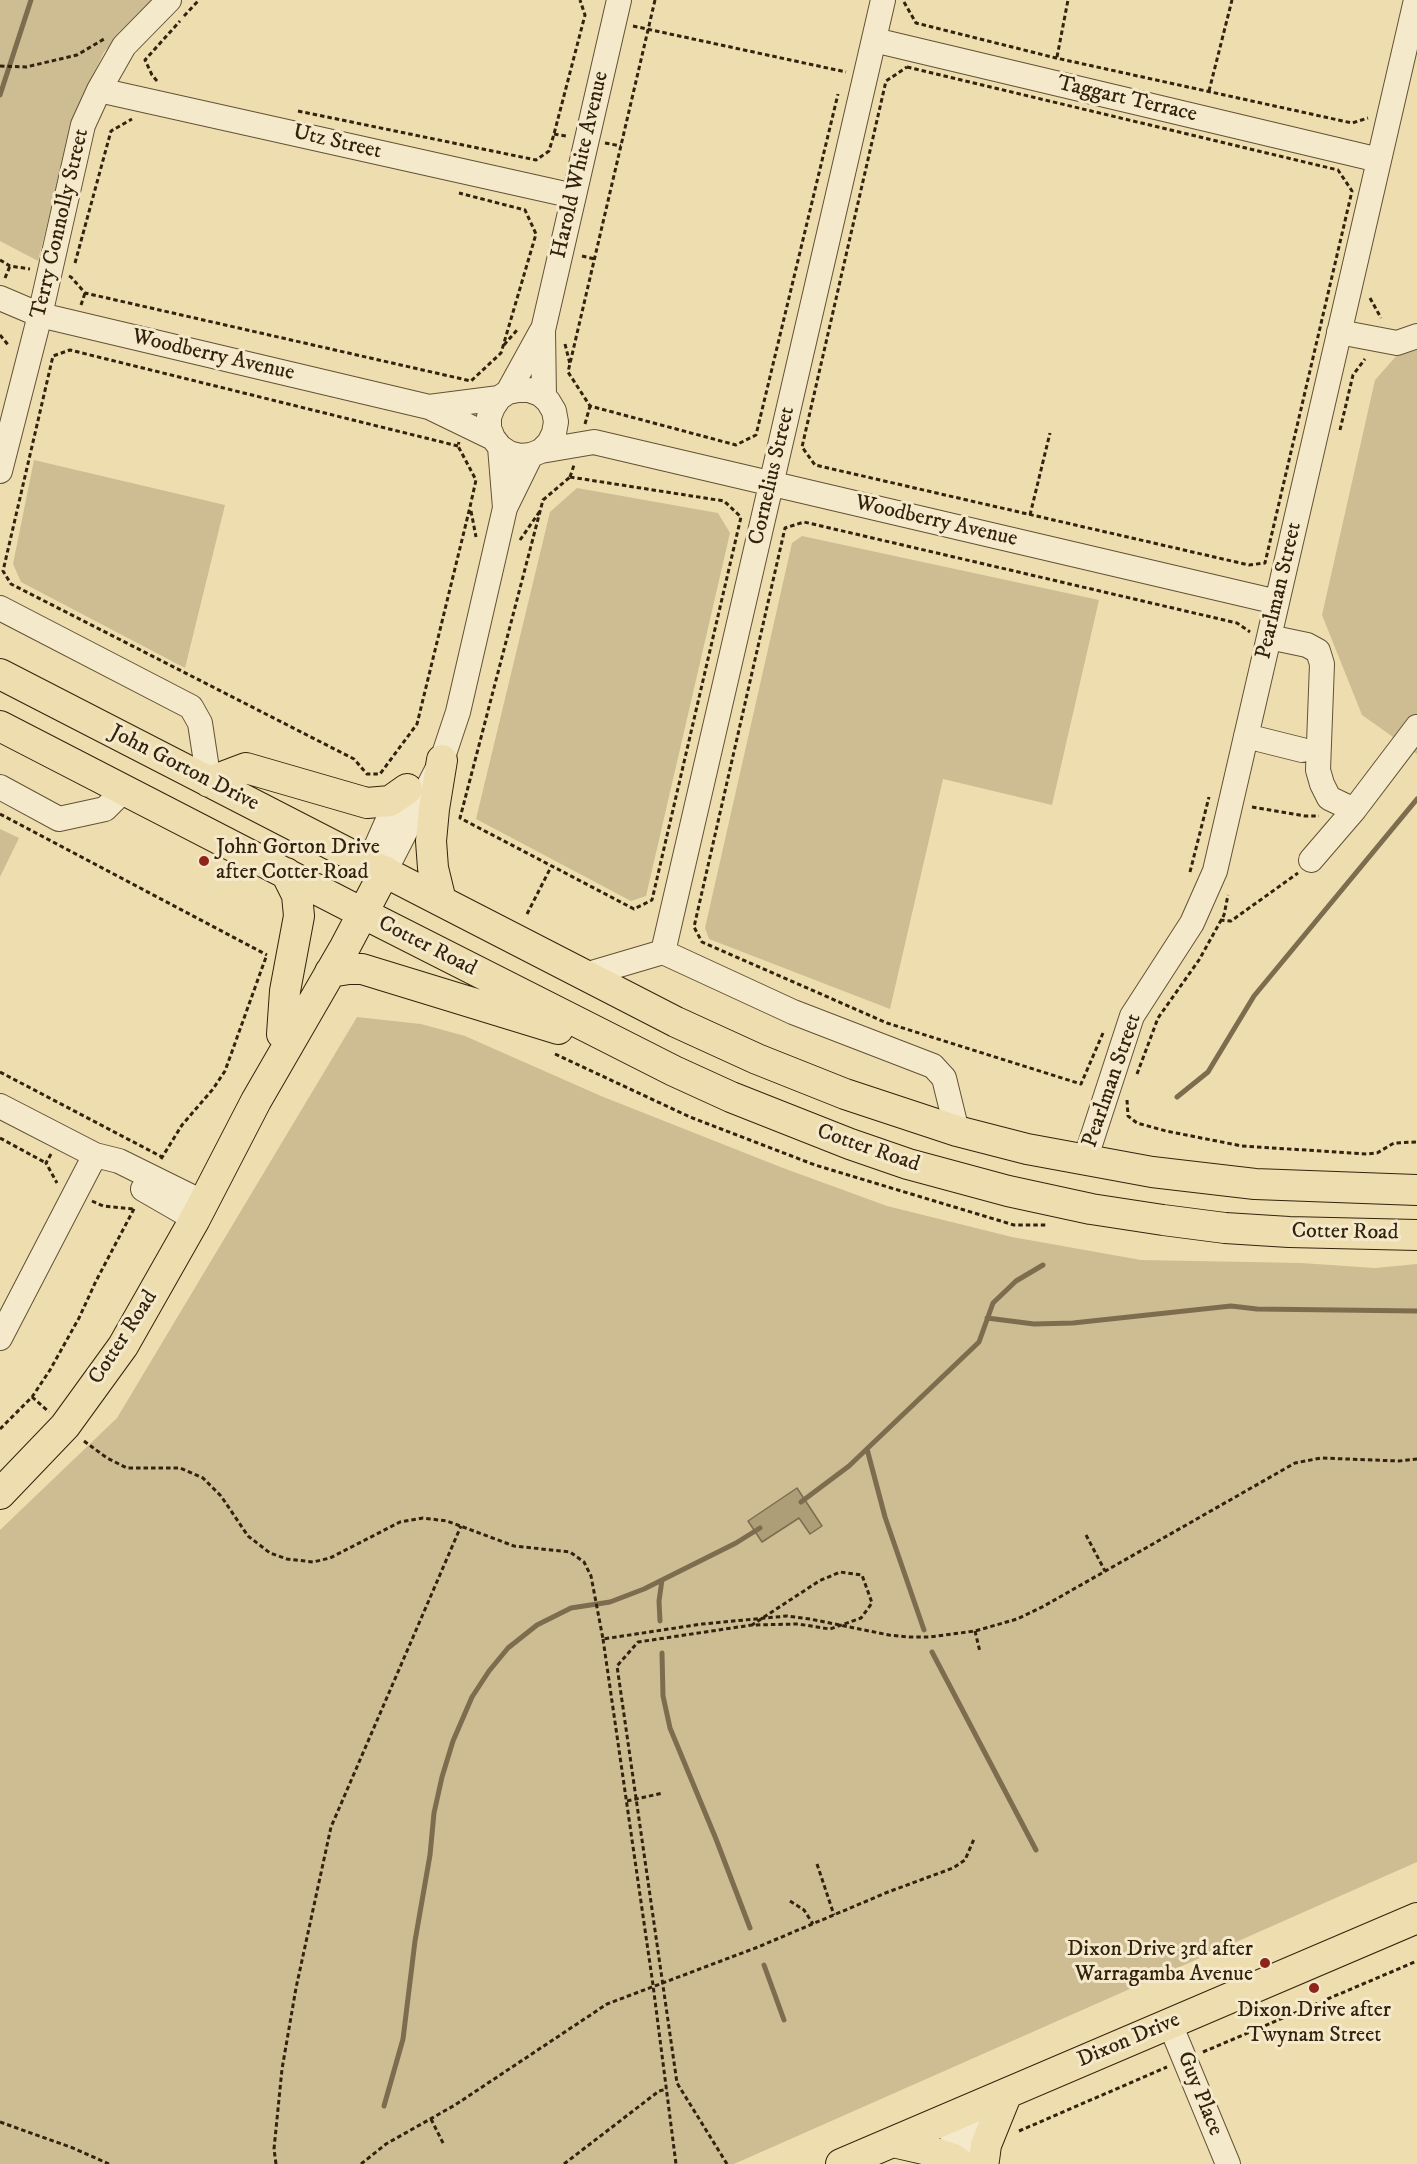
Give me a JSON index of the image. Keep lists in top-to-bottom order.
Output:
{
  "streets": {
    "main road": ["John Gorton Drive", "Cotter Road", "Dixon Drive"],
    "street": [
      "Taggart Terrace",
      "Utz Street",
      "Harold White Avenue",
      "Terry Connolly Street",
      "Woodberry Avenue",
      "Cornelius Street",
      "Pearlman Street",
      "Guy Place"
    ]
  },
  "crossings": [
    ["Taggart Terrace", "Cornelius Street"],
    ["Taggart Terrace", "Pearlman Street"],
    ["Utz Street", "Harold White Avenue"],
    ["Utz Street", "Terry Connolly Street"],
    ["Harold White Avenue", "Woodberry Avenue"],
    ["Terry Connolly Street", "Woodberry Avenue"],
    ["Woodberry Avenue", "Cornelius Street"],
    ["Woodberry Avenue", "Pearlman Street"],
    ["Pearlman Street", "Cotter Road"],
    ["John Gorton Drive", "Cotter Road"],
    ["Dixon Drive", "Guy Place"]
  ],
  "places": ["John Gorton Drive after Cotter Road", "Dixon Drive 3rd after Warragamba Avenue", "Dixon Drive after Twynam Street"]
}
